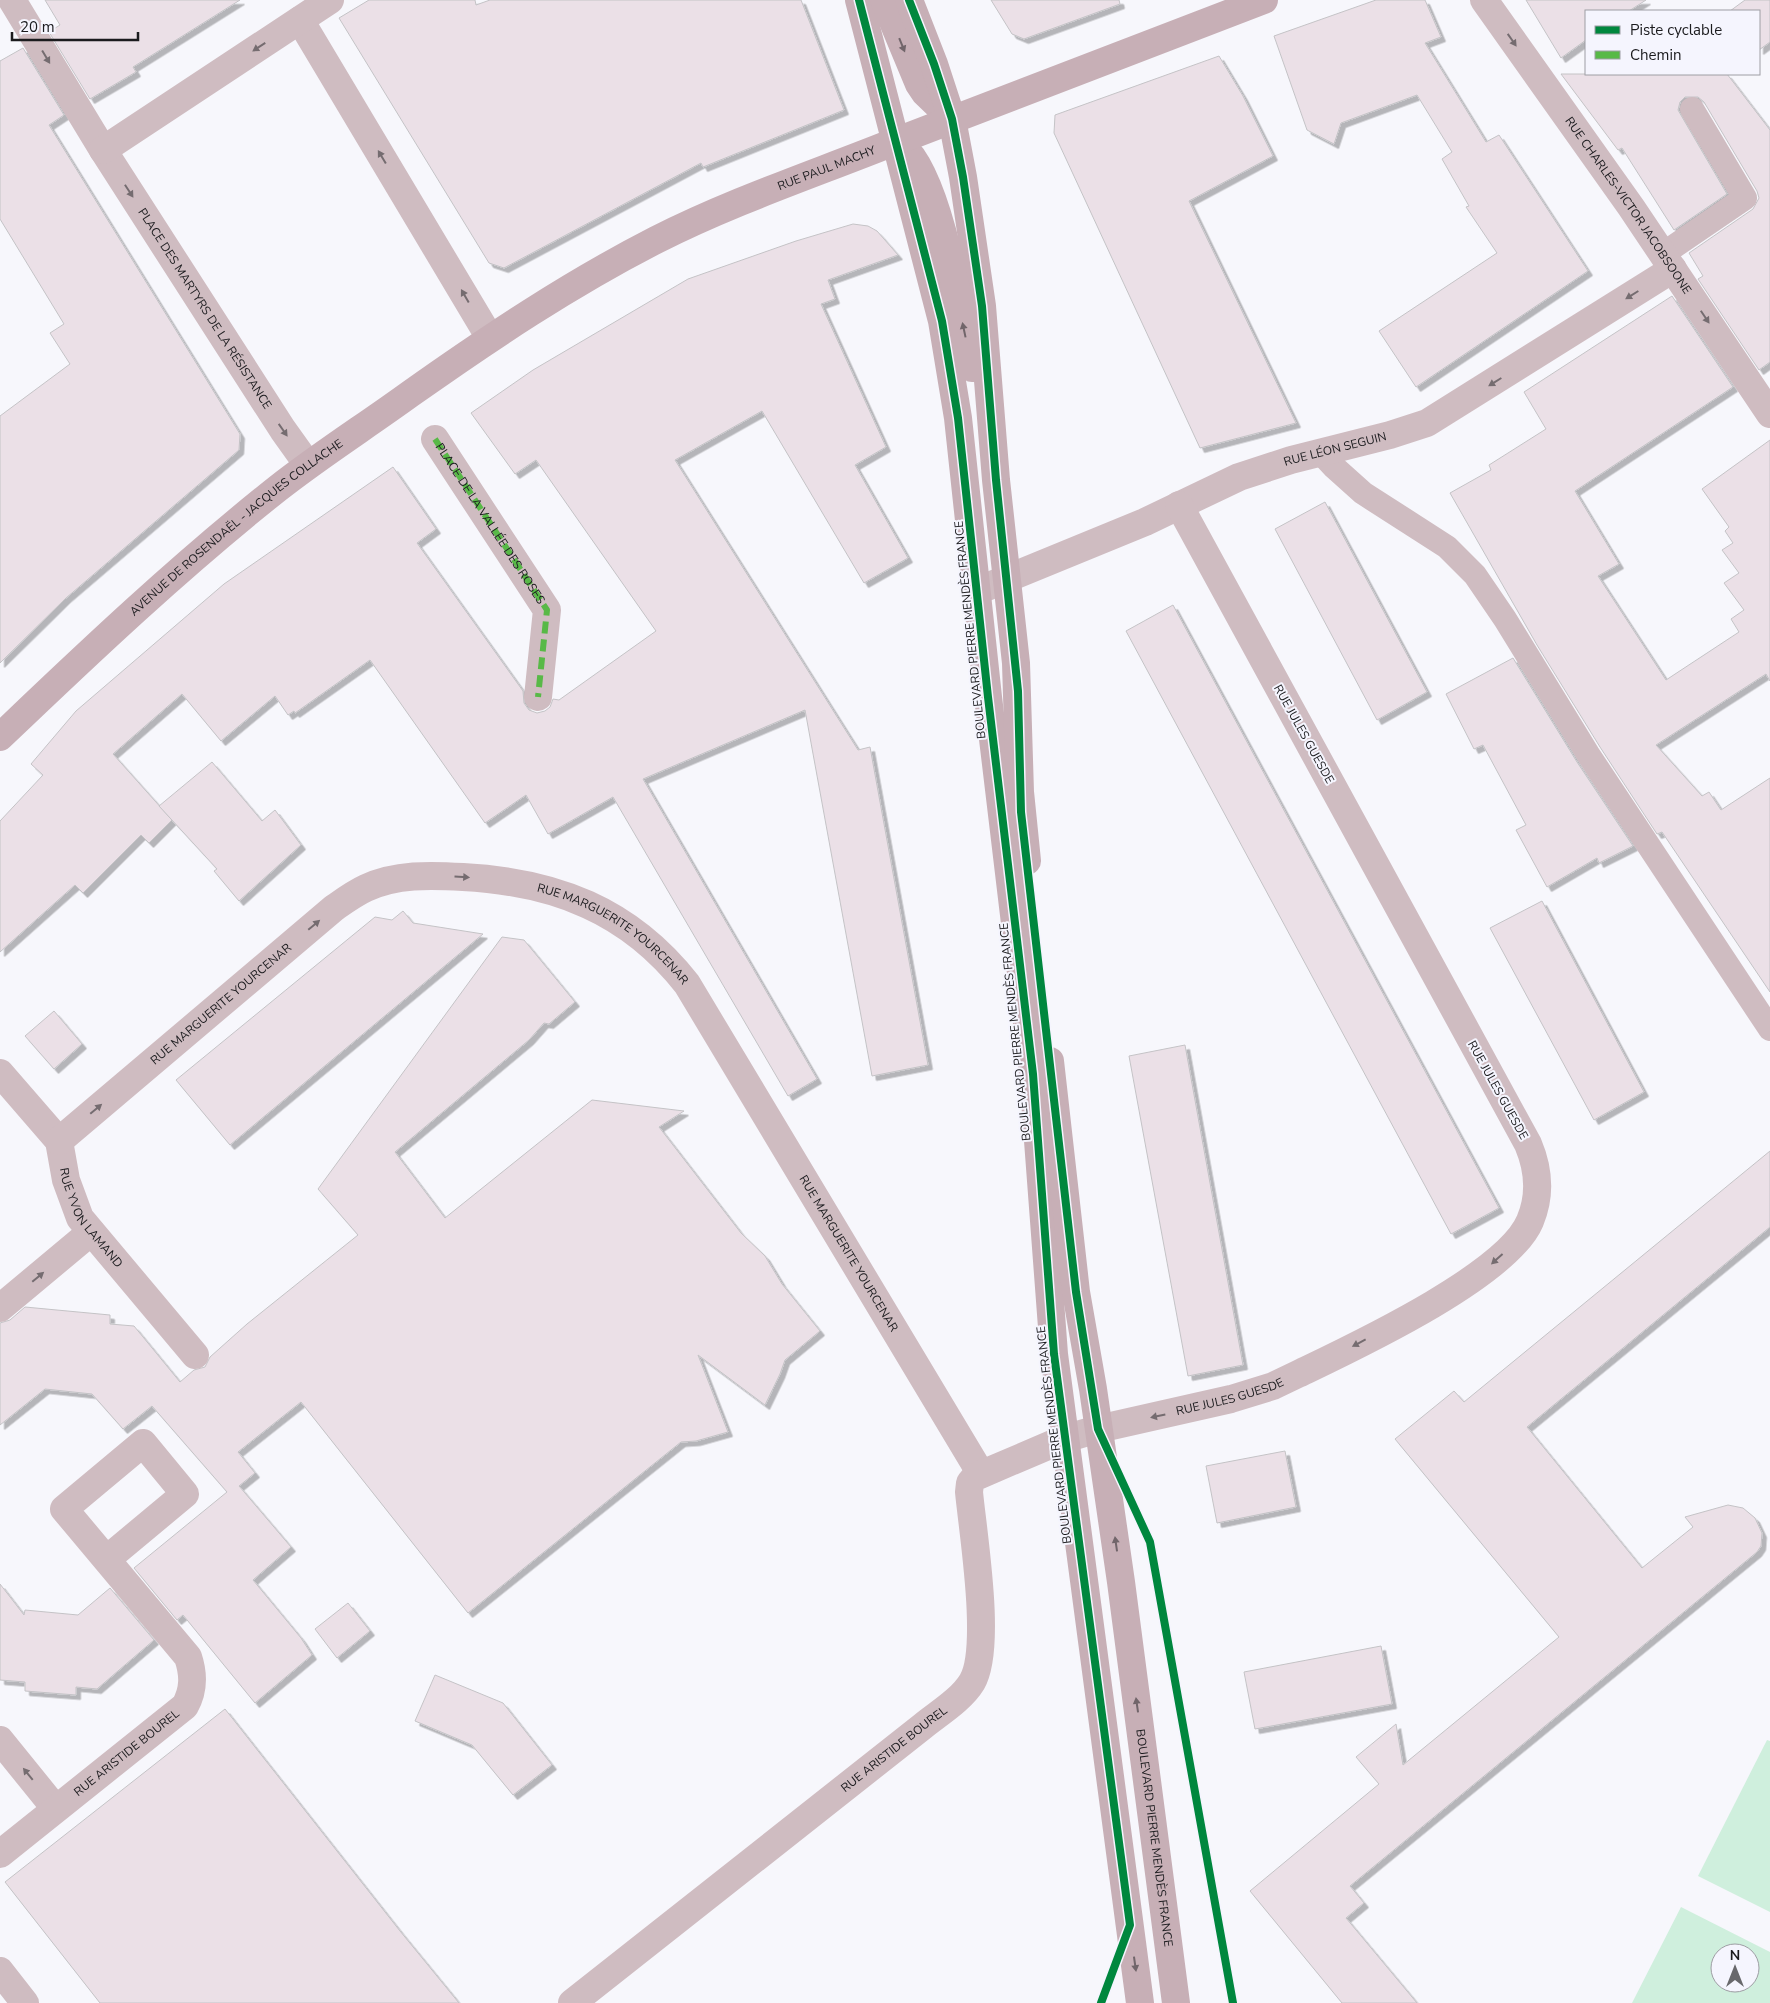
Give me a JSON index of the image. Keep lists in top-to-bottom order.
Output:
{
  "streets": {
    "main road": ["RUE PAUL MACHY", "AVENUE DE ROSENDAËL - JACQUES COLLACHE", "BOULEVARD PIERRE MENDÈS FRANCE"],
    "street": [
      "RUE CHARLES-VICTOR JACOBSOONE",
      "PLACE DES MARTYRS DE LA RÉSISTANCE",
      "RUE LÉON SEGUIN",
      "PLACE DE LA VALLÉE DES ROSES",
      "RUE JULES GUESDE",
      "RUE MARGUERITE YOURCENAR",
      "RUE YVON LAMAND",
      "RUE ARISTIDE BOUREL"
    ]
  },
  "crossings": [
    ["RUE PAUL MACHY", "AVENUE DE ROSENDAËL - JACQUES COLLACHE"],
    ["RUE PAUL MACHY", "BOULEVARD PIERRE MENDÈS FRANCE"],
    ["RUE CHARLES-VICTOR JACOBSOONE", "RUE LÉON SEGUIN"],
    ["PLACE DES MARTYRS DE LA RÉSISTANCE", "AVENUE DE ROSENDAËL - JACQUES COLLACHE"],
    ["RUE LÉON SEGUIN", "BOULEVARD PIERRE MENDÈS FRANCE"],
    ["RUE LÉON SEGUIN", "RUE JULES GUESDE"],
    ["BOULEVARD PIERRE MENDÈS FRANCE", "RUE JULES GUESDE"],
    ["RUE MARGUERITE YOURCENAR", "RUE YVON LAMAND"],
    ["RUE MARGUERITE YOURCENAR", "RUE ARISTIDE BOUREL"]
  ],
  "one_way": ["RUE CHARLES-VICTOR JACOBSOONE", "RUE LÉON SEGUIN"],
  "legend": ["Piste cyclable", "Chemin"],
  "scale_bar": "20 m",
  "north": "top"
}
